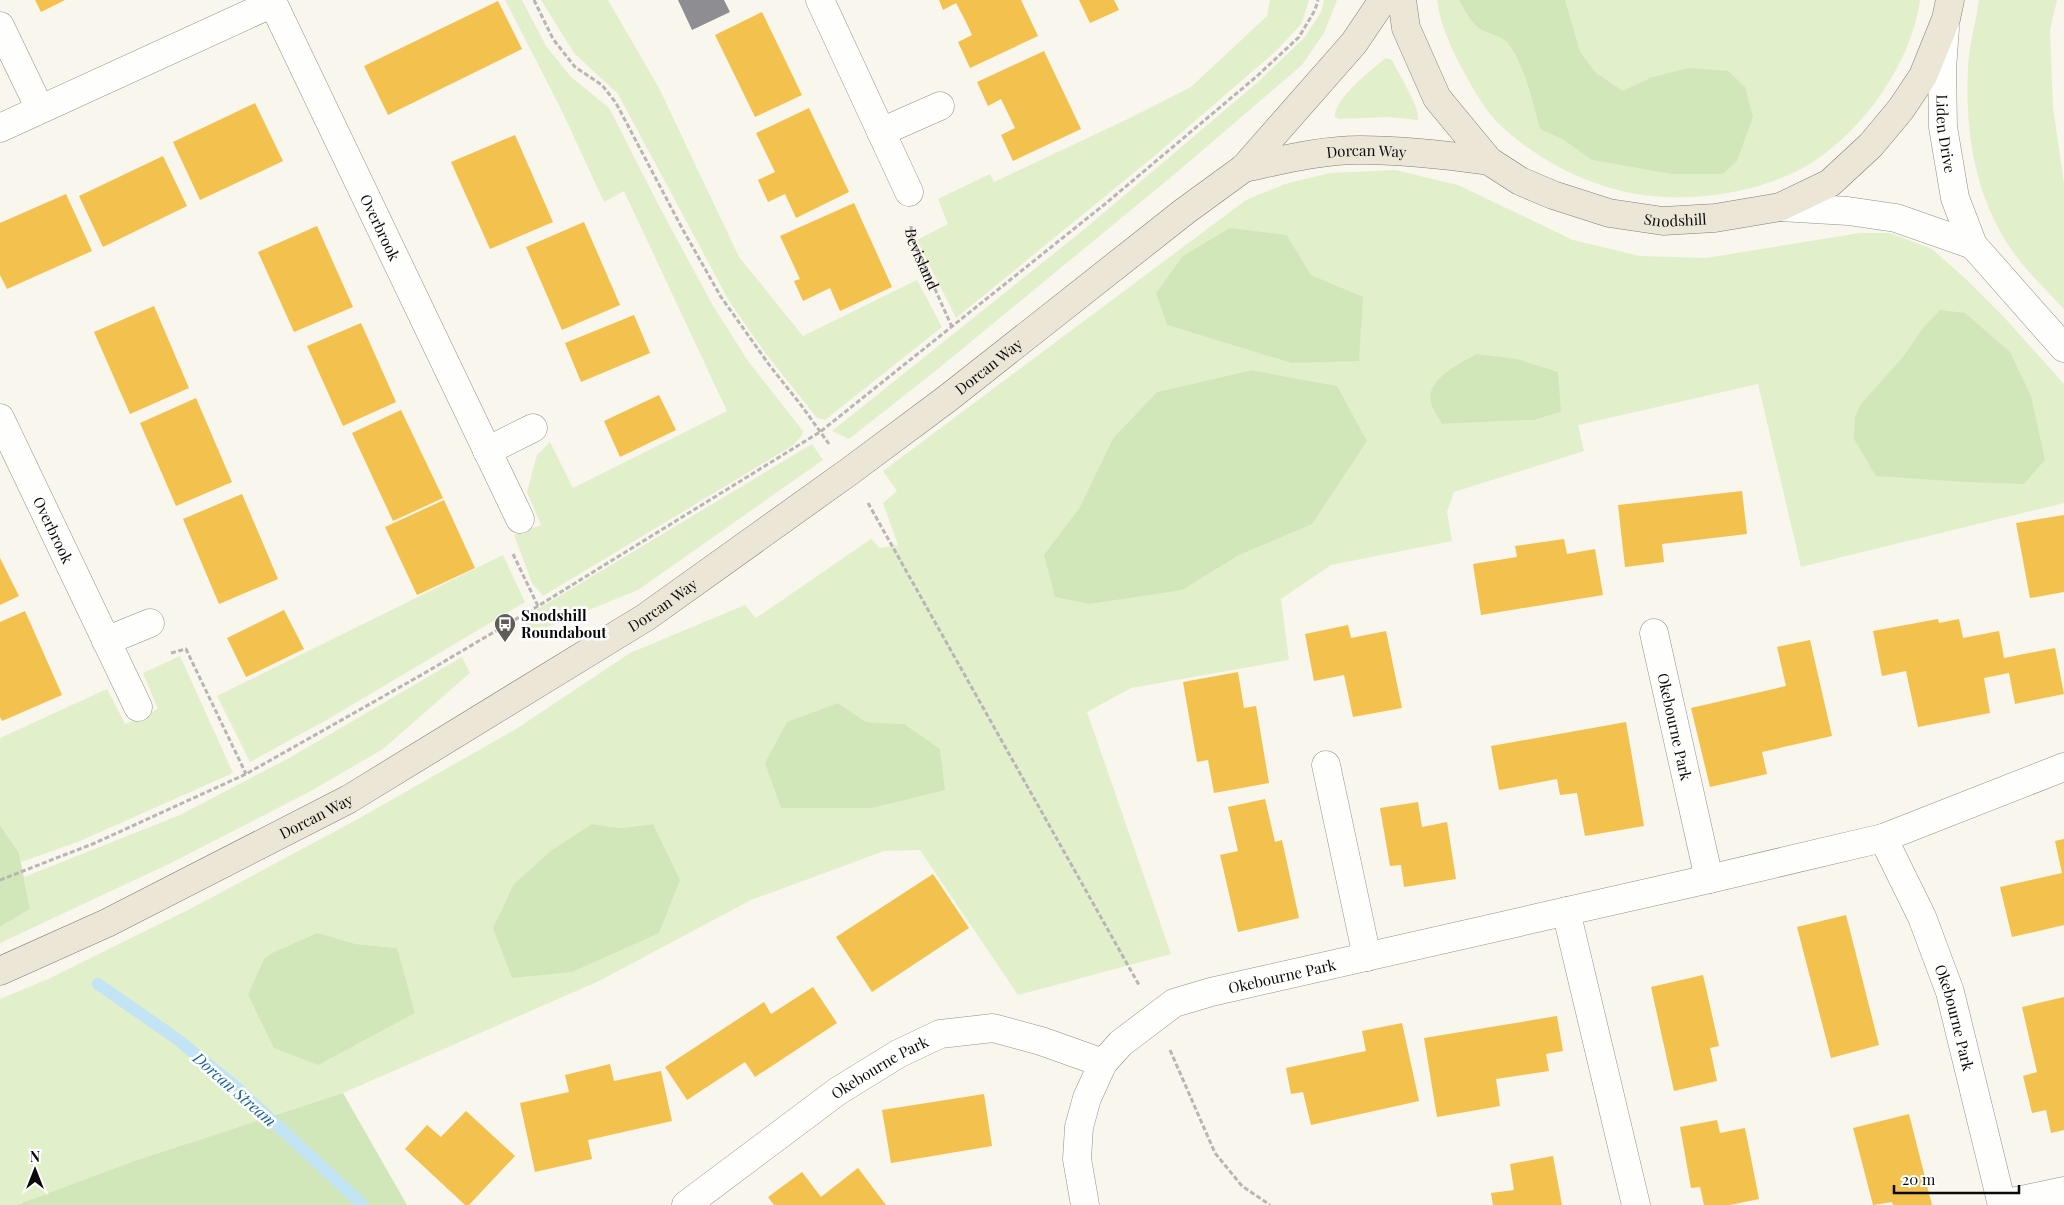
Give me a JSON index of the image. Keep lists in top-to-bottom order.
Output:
{
  "streets": {
    "main road": ["Dorcan Way", "Snodshill"],
    "street": ["Liden Drive", "Overbrook", "Okebourne Park"],
    "path": ["Bevisland"]
  },
  "crossings": [
    ["Liden Drive", "Snodshill"],
    ["Dorcan Way", "Snodshill"]
  ],
  "water": ["Dorcan Stream"],
  "places": {
    "bus stop": ["Snodshill Roundabout"]
  },
  "scale_bar": "20 m",
  "north": "top"
}
